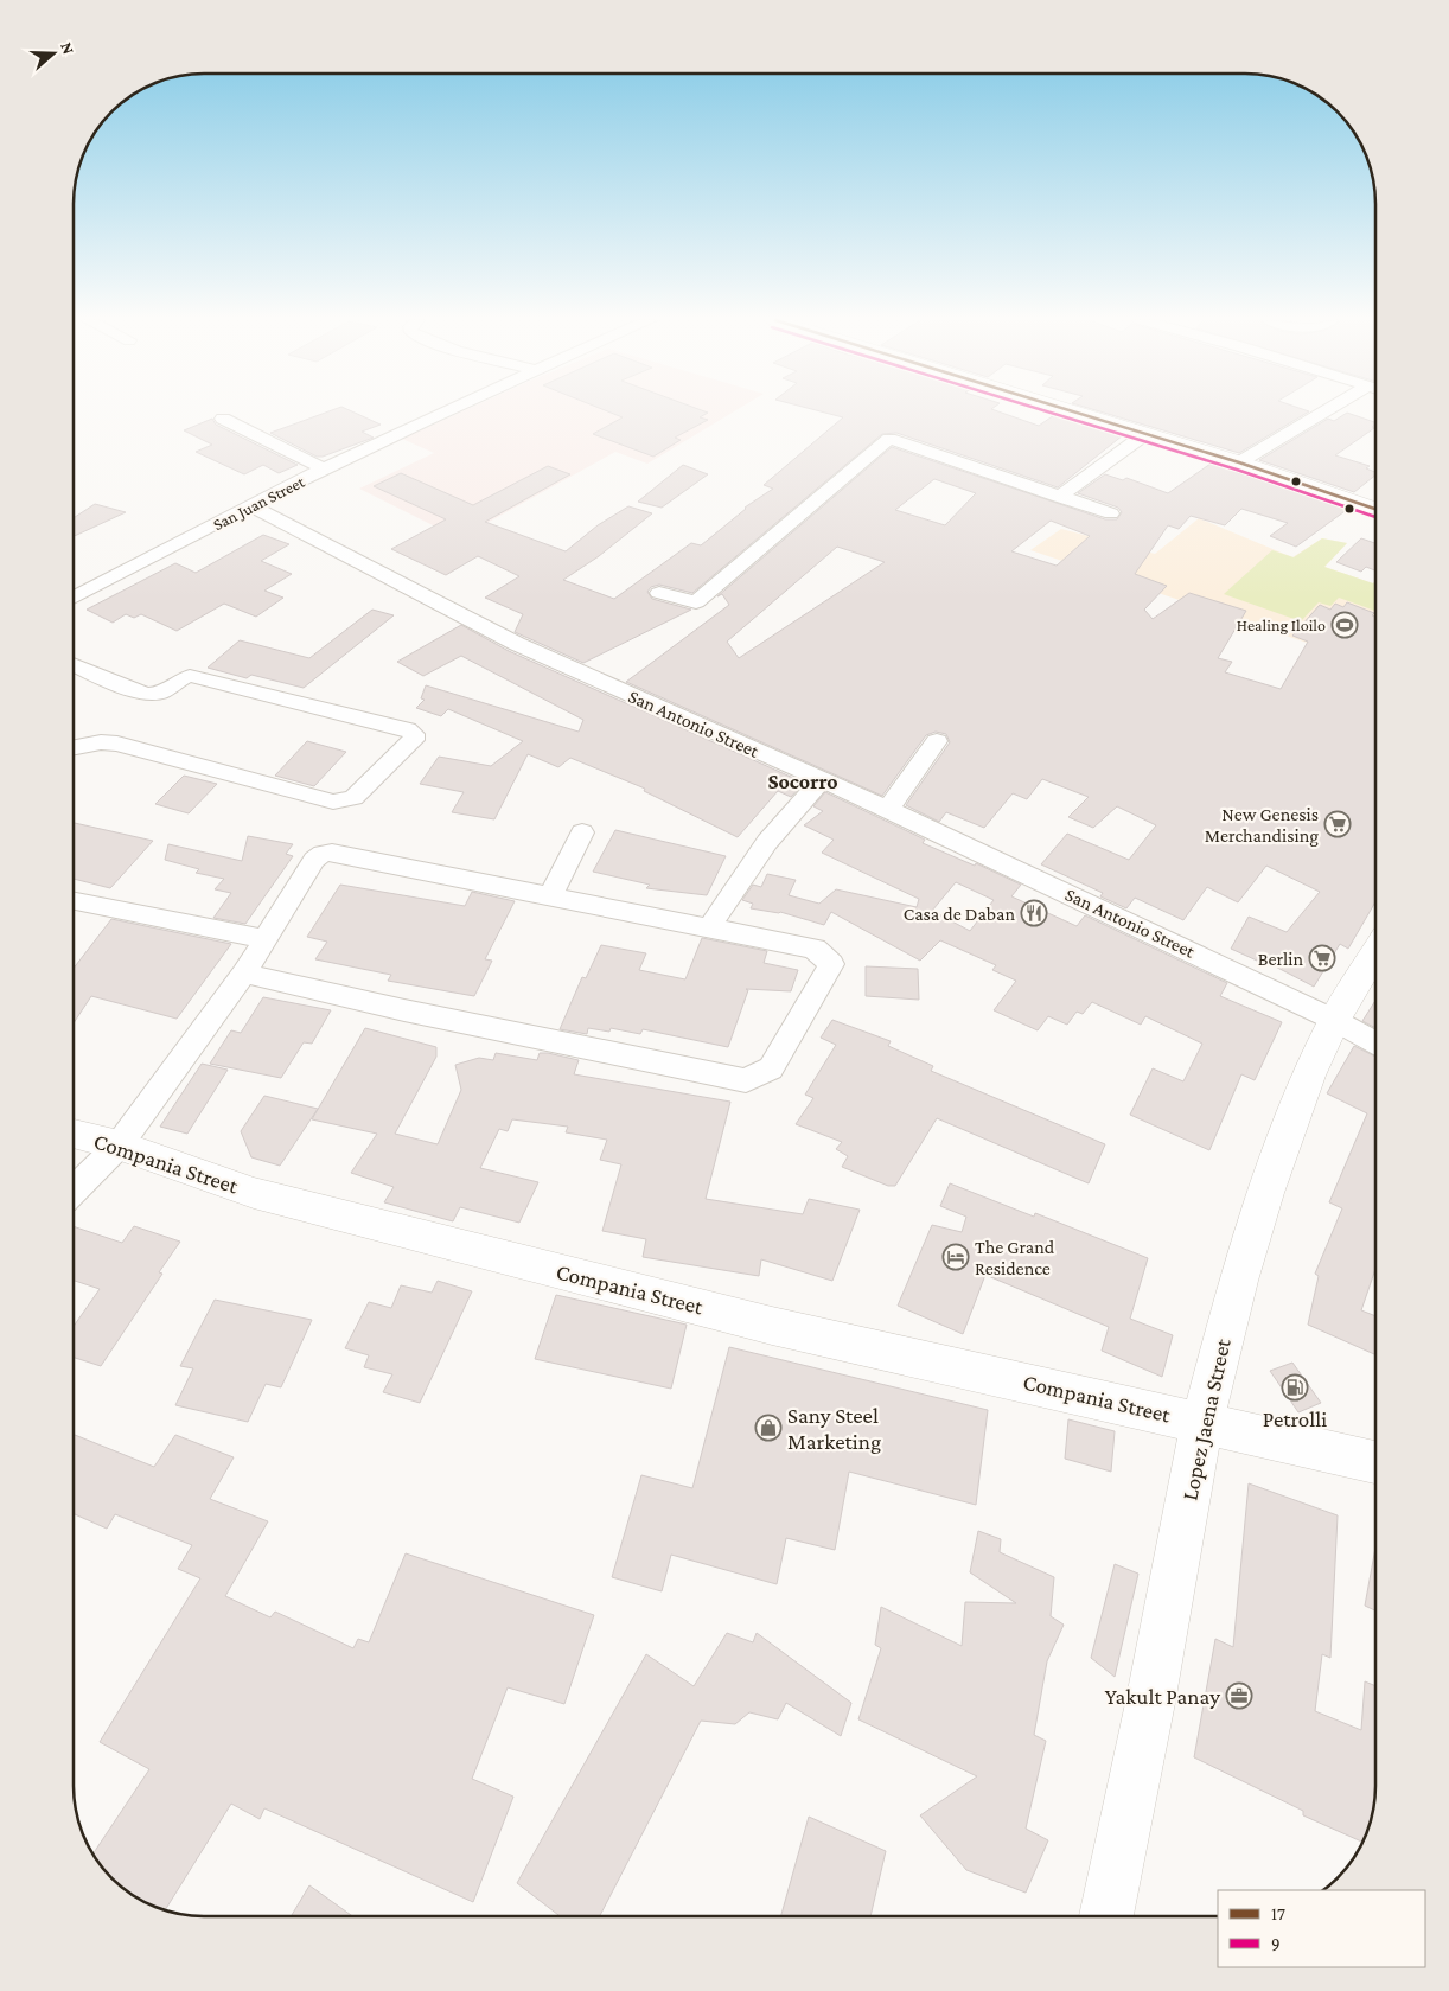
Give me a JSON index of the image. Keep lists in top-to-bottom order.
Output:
{
  "streets": {
    "main road": ["Compania Street", "Lopez Jaena Street"],
    "street": ["San Juan Street", "San Antonio Street"]
  },
  "crossings": [
    ["San Juan Street", "San Antonio Street"],
    ["San Antonio Street", "Lopez Jaena Street"],
    ["Compania Street", "Lopez Jaena Street"]
  ],
  "districts": ["Socorro"],
  "places": {
    "sports": ["Healing Iloilo"],
    "supermarket": ["New Genesis Merchandising", "Berlin"],
    "restaurant": ["Casa de Daban"],
    "hotel": ["The Grand Residence"],
    "fuel station": ["Petrolli"],
    "shop": ["Sany Steel Marketing"],
    "office": ["Yakult Panay"]
  },
  "lines": ["transit line 17", "transit line 9"],
  "legend": ["17", "9"],
  "north": "right"
}
